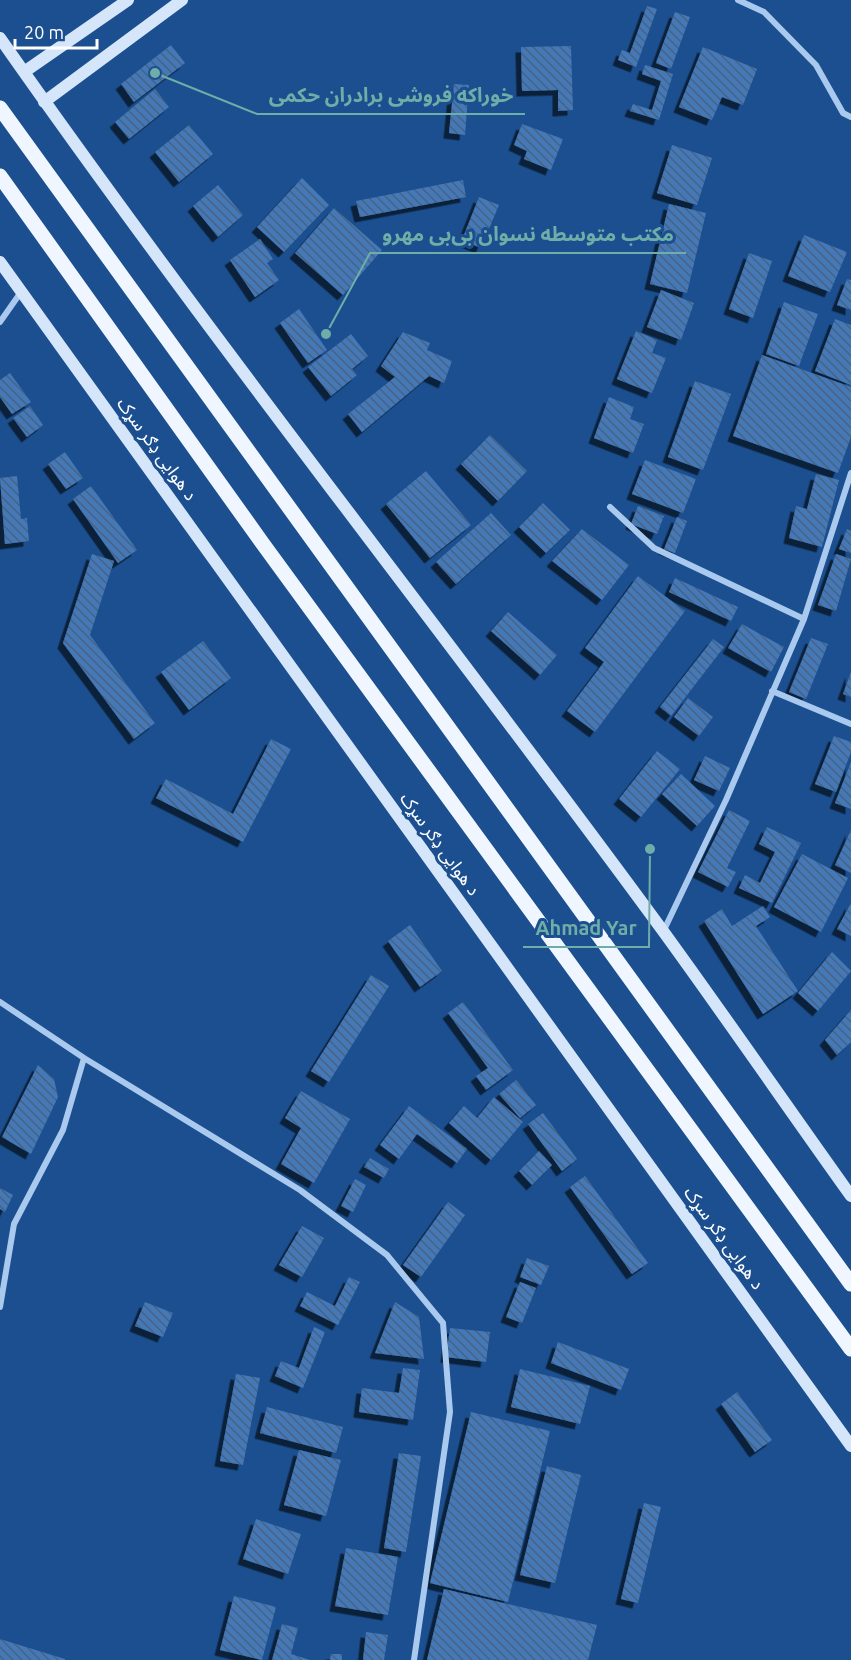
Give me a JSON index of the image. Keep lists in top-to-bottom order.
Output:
{
  "streets": {
    "main road": ["د هوایی ډګر سړک"]
  },
  "places": ["خوراکه فروشی برادران حکمی", "مکتب متوسطه نسوان بی‌بی مهرو", "Ahmad Yar"],
  "scale_bar": "20 m"
}
